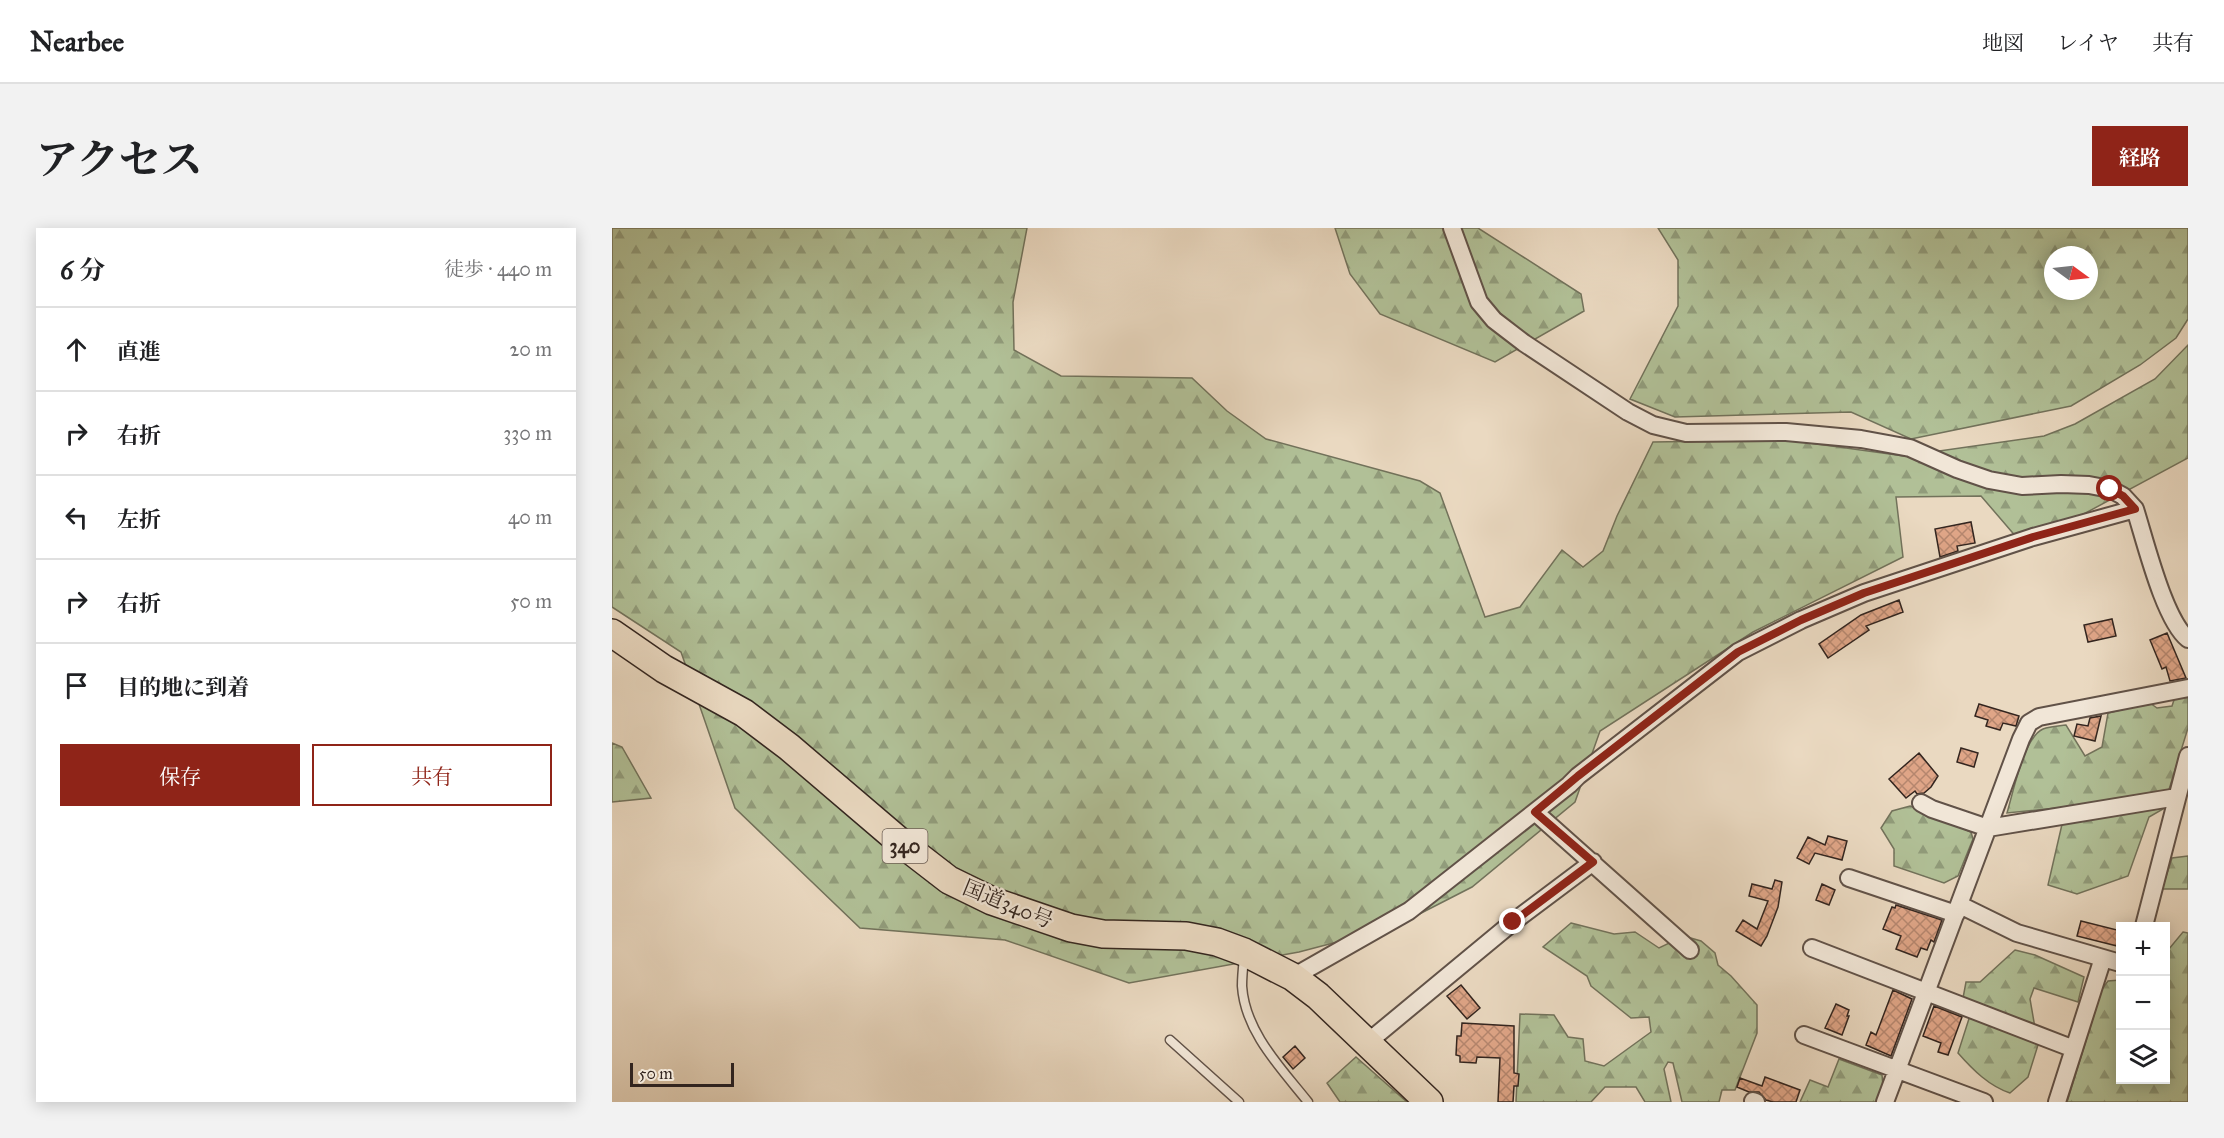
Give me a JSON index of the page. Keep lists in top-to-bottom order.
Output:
{
  "streets": {
    "highway": ["340", "国道340号"]
  },
  "scale_bar": "50 m",
  "north": "right",
  "page": {
    "header": "Nearbee",
    "nav": ["地図", "レイヤ", "共有"],
    "title": "アクセス",
    "buttons": [
      "経路",
      ["保存", "共有"]
    ],
    "heading": ["6 分", "徒歩 · 440 m"],
    "list": [
      ["直進", "20 m"],
      ["右折", "330 m"],
      ["左折", "40 m"],
      ["右折", "50 m"],
      "目的地に到着"
    ],
    "map_buttons": ["+", "−"],
    "scale": "50 m"
  }
}
